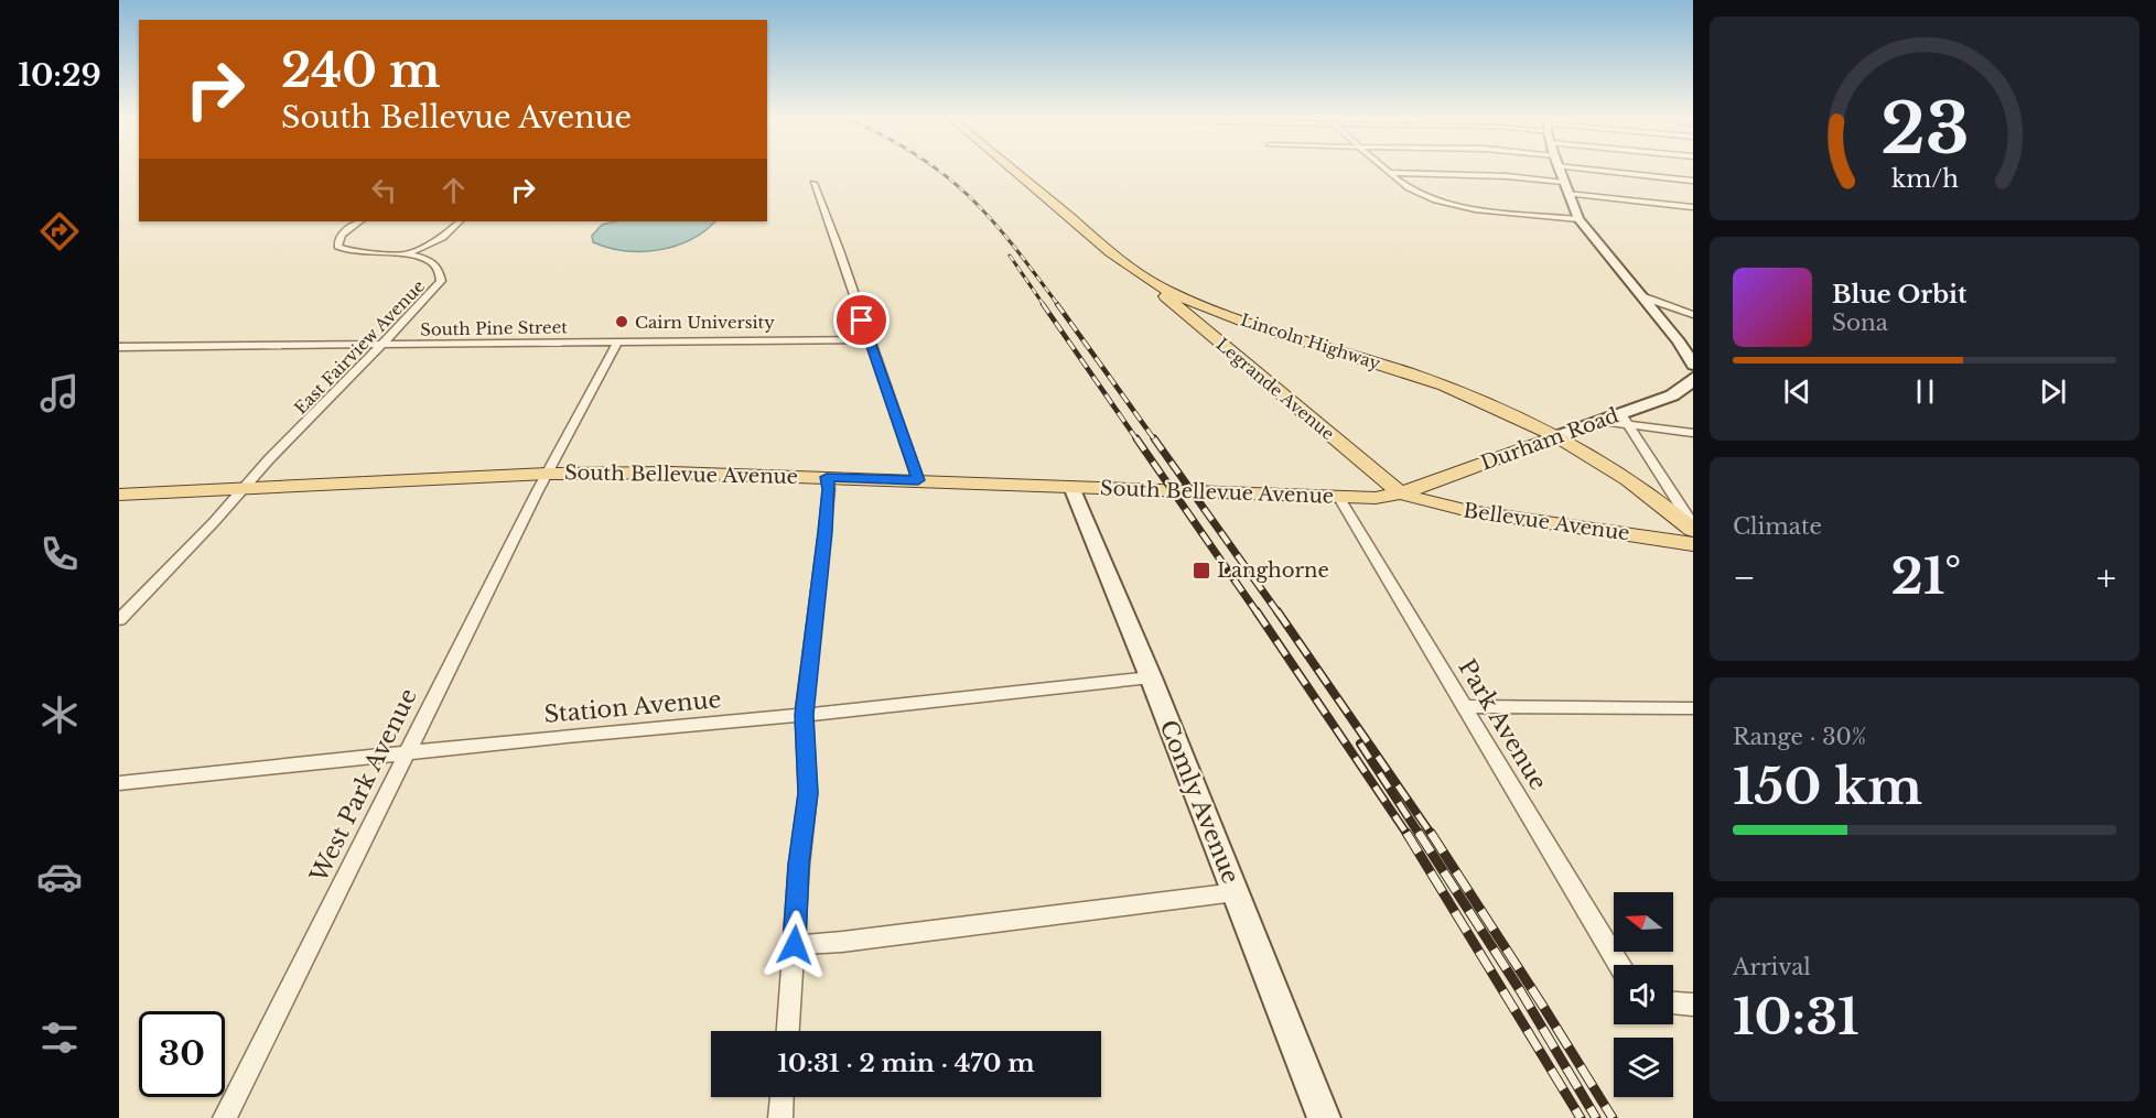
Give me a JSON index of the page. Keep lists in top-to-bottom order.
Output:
{
  "streets": {
    "main road": [
      "Lincoln Highway",
      "Legrande Avenue",
      "Durham Road",
      "South Bellevue Avenue",
      "Bellevue Avenue",
      "Comly Avenue"
    ],
    "street": [
      "South Pine Street",
      "East Fairview Avenue",
      "Station Avenue",
      "Park Avenue",
      "West Park Avenue"
    ]
  },
  "crossings": [
    ["South Pine Street", "East Fairview Avenue"],
    ["South Pine Street", "West Park Avenue"],
    ["Lincoln Highway", "Legrande Avenue"],
    ["Lincoln Highway", "Durham Road"],
    ["East Fairview Avenue", "South Bellevue Avenue"],
    ["Legrande Avenue", "Durham Road"],
    ["Legrande Avenue", "South Bellevue Avenue"],
    ["Legrande Avenue", "Bellevue Avenue"],
    ["Durham Road", "South Bellevue Avenue"],
    ["Durham Road", "Bellevue Avenue"],
    ["South Bellevue Avenue", "Bellevue Avenue"],
    ["South Bellevue Avenue", "Park Avenue"],
    ["South Bellevue Avenue", "West Park Avenue"],
    ["South Bellevue Avenue", "Comly Avenue"],
    ["Station Avenue", "West Park Avenue"],
    ["Station Avenue", "Comly Avenue"]
  ],
  "places": {
    "other": ["Cairn University"],
    "transit": ["Langhorne"]
  },
  "north": "left",
  "page": {
    "tabs": "10:29",
    "turn": ["240 m", "South Bellevue Avenue"],
    "song": ["Blue Orbit", "Sona"],
    "tile": [
      "Climate",
      ["Range · 30%", "150 km"],
      ["Arrival", "10:31"]
    ],
    "heat": ["−", "21°", "+"],
    "limit": "30",
    "trip": "10:31 · 2 min · 470 m",
    "gauge": ["23", "km/h"]
  }
}
